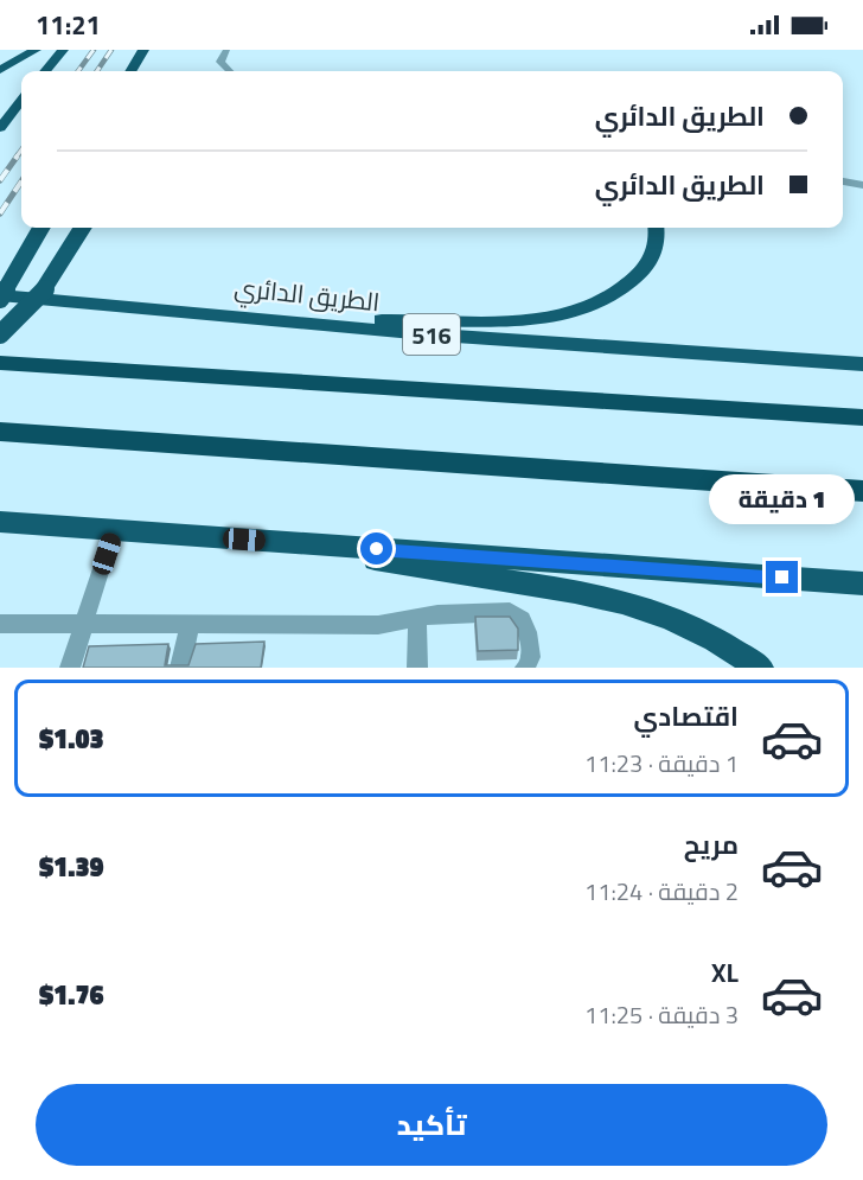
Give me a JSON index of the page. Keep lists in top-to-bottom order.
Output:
{
  "streets": {
    "highway": ["الطريق الدائري", "516"]
  },
  "page": {
    "status": "11:21",
    "banner": ["الطريق الدائري", "الطريق الدائري"],
    "bubble": "1 دقيقة",
    "list": [
      {
        "name": "اقتصادي",
        "note": "1 دقيقة · 11:23",
        "value": "$1.03"
      },
      {
        "name": "مريح",
        "note": "2 دقيقة · 11:24",
        "value": "$1.39"
      },
      {
        "name": "XL",
        "note": "3 دقيقة · 11:25",
        "value": "$1.76"
      }
    ],
    "buttons": "تأكيد"
  }
}
